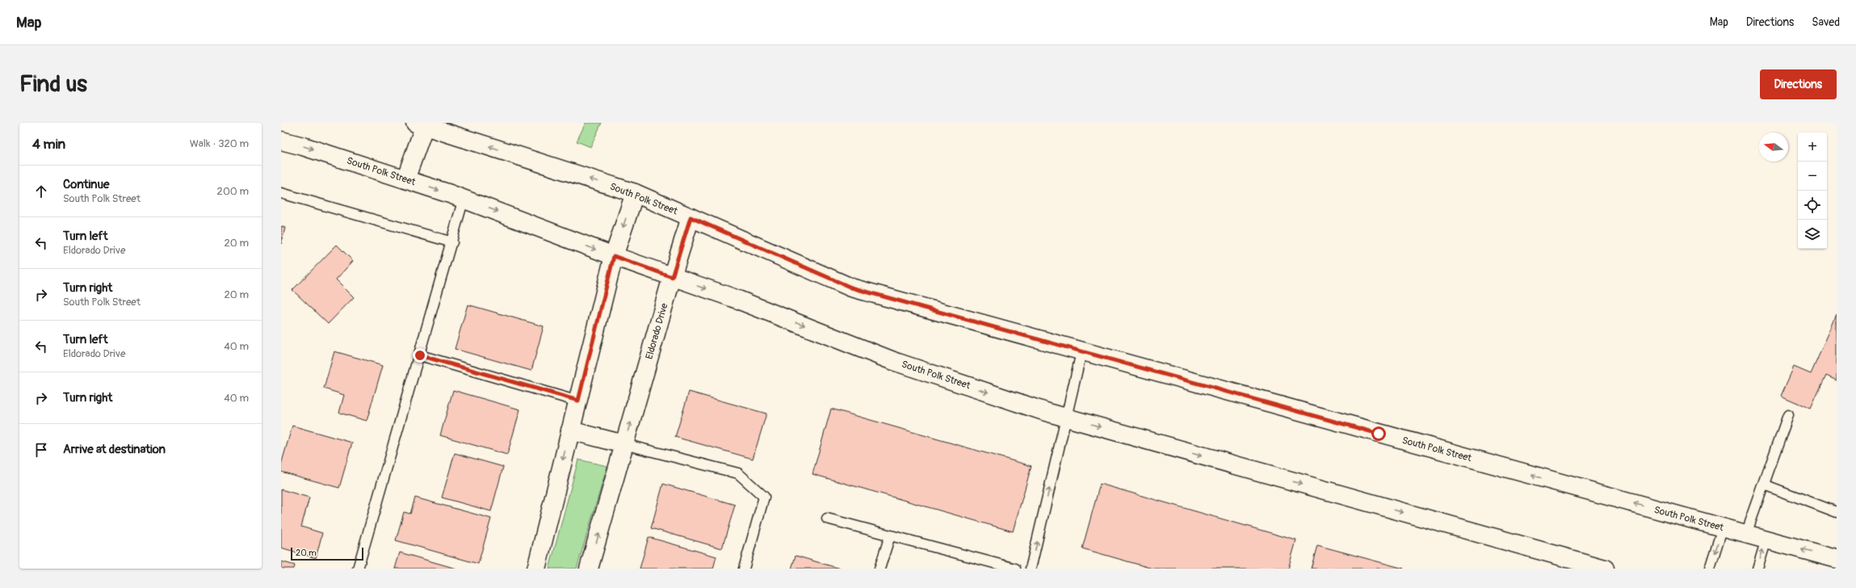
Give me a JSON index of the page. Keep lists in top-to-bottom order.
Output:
{
  "streets": {
    "main road": ["South Polk Street", "Eldorado Drive"]
  },
  "crossings": [
    ["South Polk Street", "Eldorado Drive"]
  ],
  "scale_bar": "20 m",
  "north": "left",
  "page": {
    "header": "Map",
    "nav": ["Map", "Directions", "Saved"],
    "buttons": "Directions",
    "title": "Find us",
    "heading": ["4 min", "Walk · 320 m"],
    "map_buttons": ["+", "−"],
    "list": [
      ["Continue", "South Polk Street", "200 m"],
      ["Turn left", "Eldorado Drive", "20 m"],
      ["Turn right", "South Polk Street", "20 m"],
      ["Turn left", "Eldorado Drive", "40 m"],
      ["Turn right", "40 m"],
      "Arrive at destination"
    ],
    "scale": "20 m"
  }
}
